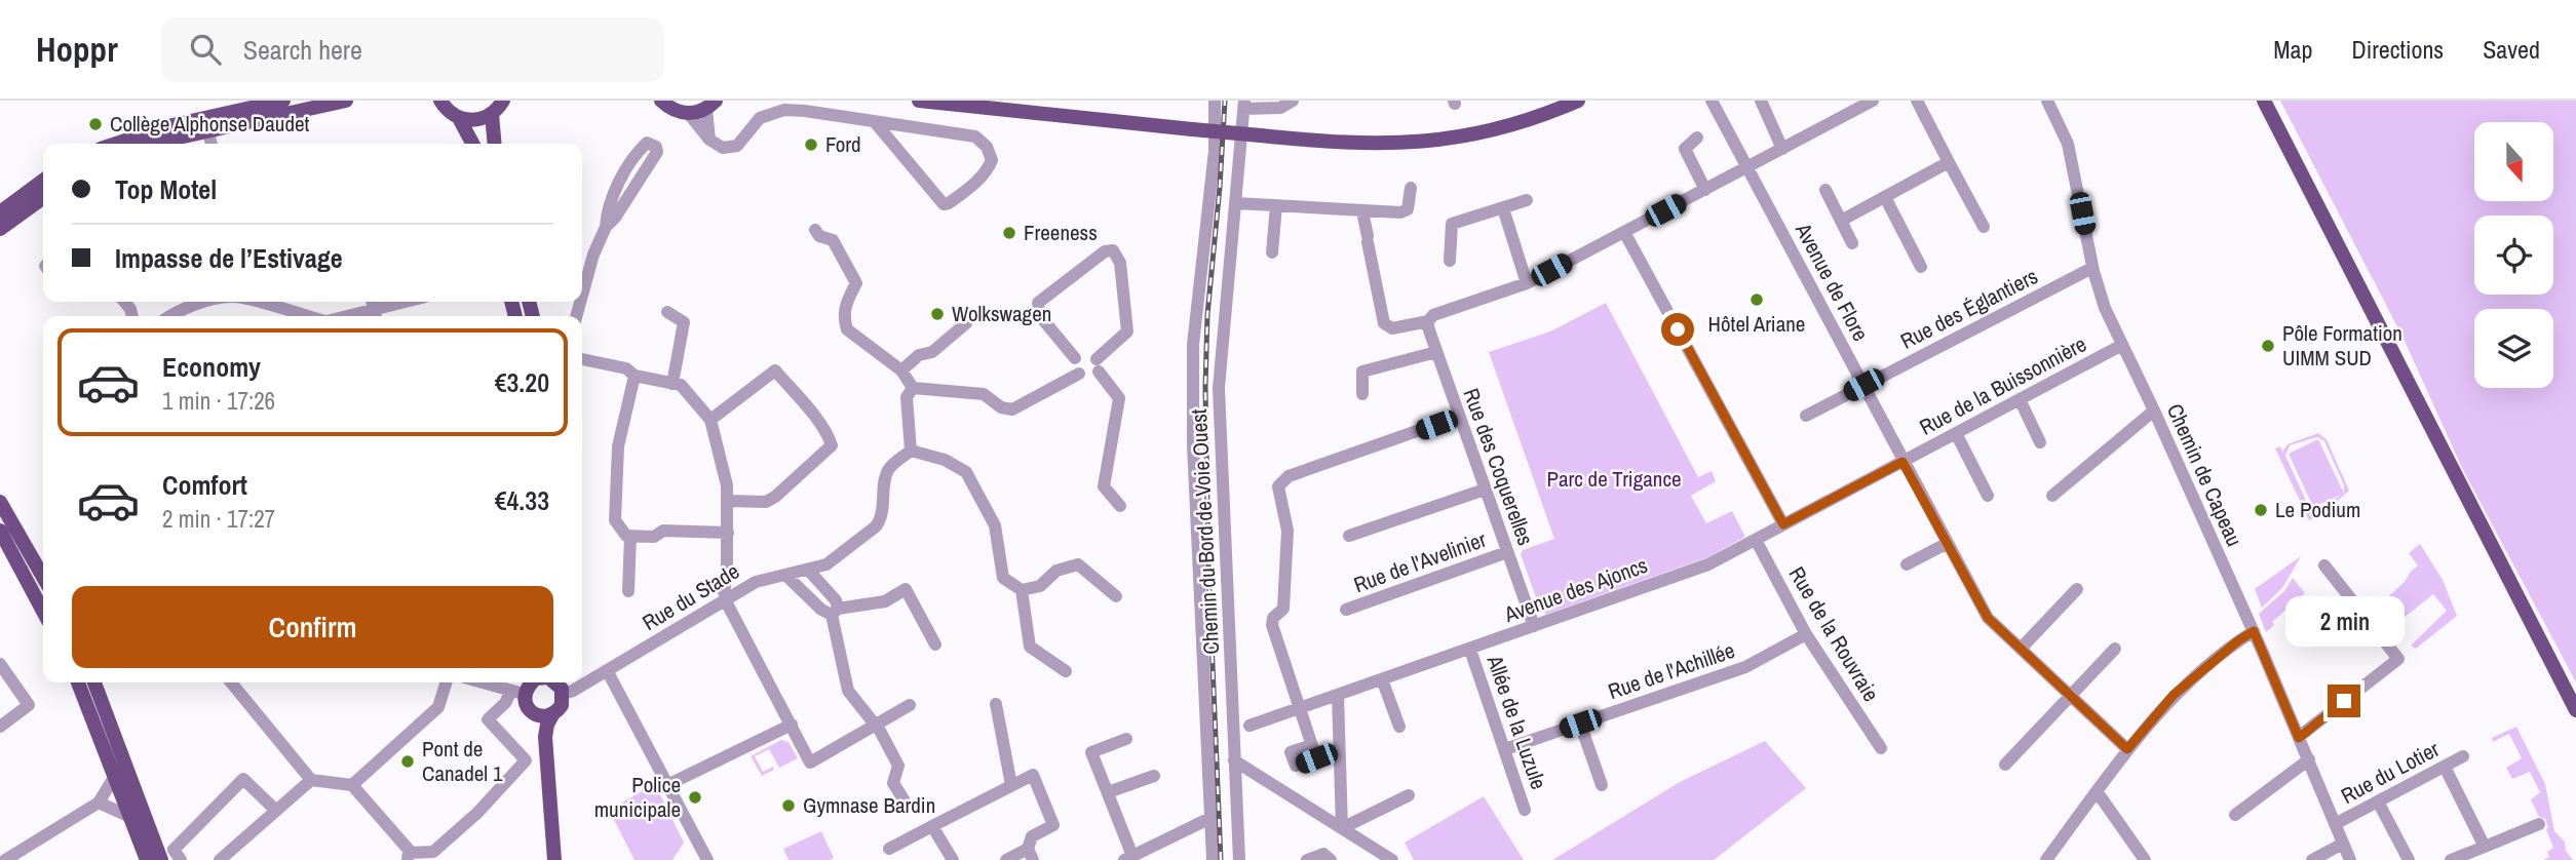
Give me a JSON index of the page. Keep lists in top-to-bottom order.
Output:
{
  "streets": {
    "street": [
      "Avenue de Flore",
      "Rue des Églantiers",
      "Rue de la Buissonnière",
      "Rue des Coquerelles",
      "Chemin de Capeau",
      "Chemin du Bord de Voie Ouest",
      "Rue de l'Avelinier",
      "Avenue des Ajoncs",
      "Rue du Stade",
      "Rue de la Rouvraie",
      "Rue de l'Achillée",
      "Allée de la Luzule",
      "Rue du Lotier"
    ]
  },
  "crossings": [
    ["Avenue de Flore", "Rue des Églantiers"],
    ["Avenue de Flore", "Rue de la Buissonnière"],
    ["Avenue de Flore", "Avenue des Ajoncs"],
    ["Rue des Églantiers", "Chemin de Capeau"],
    ["Rue de la Buissonnière", "Chemin de Capeau"],
    ["Rue de la Buissonnière", "Avenue des Ajoncs"],
    ["Rue des Coquerelles", "Rue de l'Avelinier"],
    ["Rue des Coquerelles", "Avenue des Ajoncs"],
    ["Chemin de Capeau", "Rue du Lotier"],
    ["Avenue des Ajoncs", "Rue de la Rouvraie"],
    ["Avenue des Ajoncs", "Allée de la Luzule"],
    ["Rue de la Rouvraie", "Rue de l'Achillée"],
    ["Rue de l'Achillée", "Allée de la Luzule"]
  ],
  "parks": ["Parc de Trigance"],
  "places": [
    "Collège Alphonse Daudet",
    "Ford",
    "Freeness",
    "Hôtel Ariane",
    "Wolkswagen",
    "Pôle Formation UIMM SUD",
    "Le Podium",
    "Pont de Canadel 1",
    "Police municipale",
    "Gymnase Bardin"
  ],
  "north": "bottom",
  "page": {
    "header": "Hoppr",
    "search": "Search here",
    "nav": ["Map", "Directions", "Saved"],
    "banner": ["Top Motel", "Impasse de l’Estivage"],
    "list": [
      {
        "name": "Economy",
        "note": "1 min · 17:26",
        "value": "€3.20"
      },
      {
        "name": "Comfort",
        "note": "2 min · 17:27",
        "value": "€4.33"
      }
    ],
    "buttons": "Confirm",
    "bubble": "2 min"
  }
}
